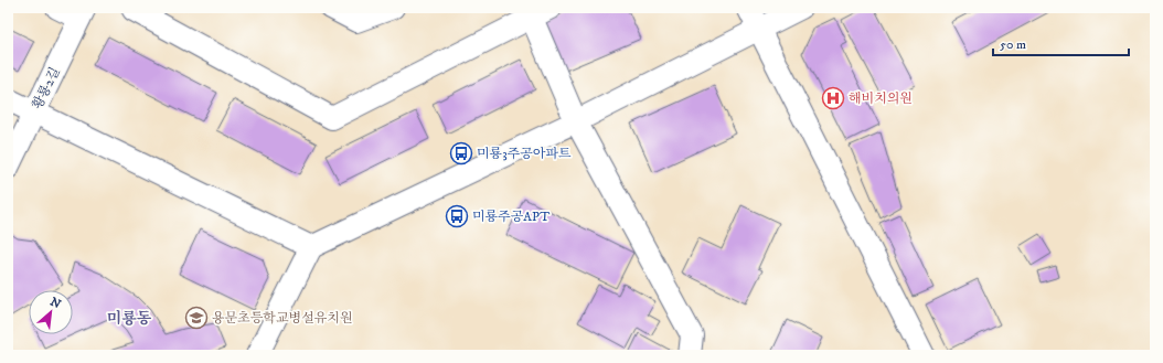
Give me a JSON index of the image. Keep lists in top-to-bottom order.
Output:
{
  "streets": {
    "street": ["황룡2길"]
  },
  "districts": ["미룡동"],
  "places": {
    "hospital": ["해비치의원"],
    "bus stop": ["미룡3주공아파트", "미룡주공APT"],
    "school or university": ["용문초등학교병설유치원"]
  },
  "scale_bar": "50 m",
  "north": "top right"
}
